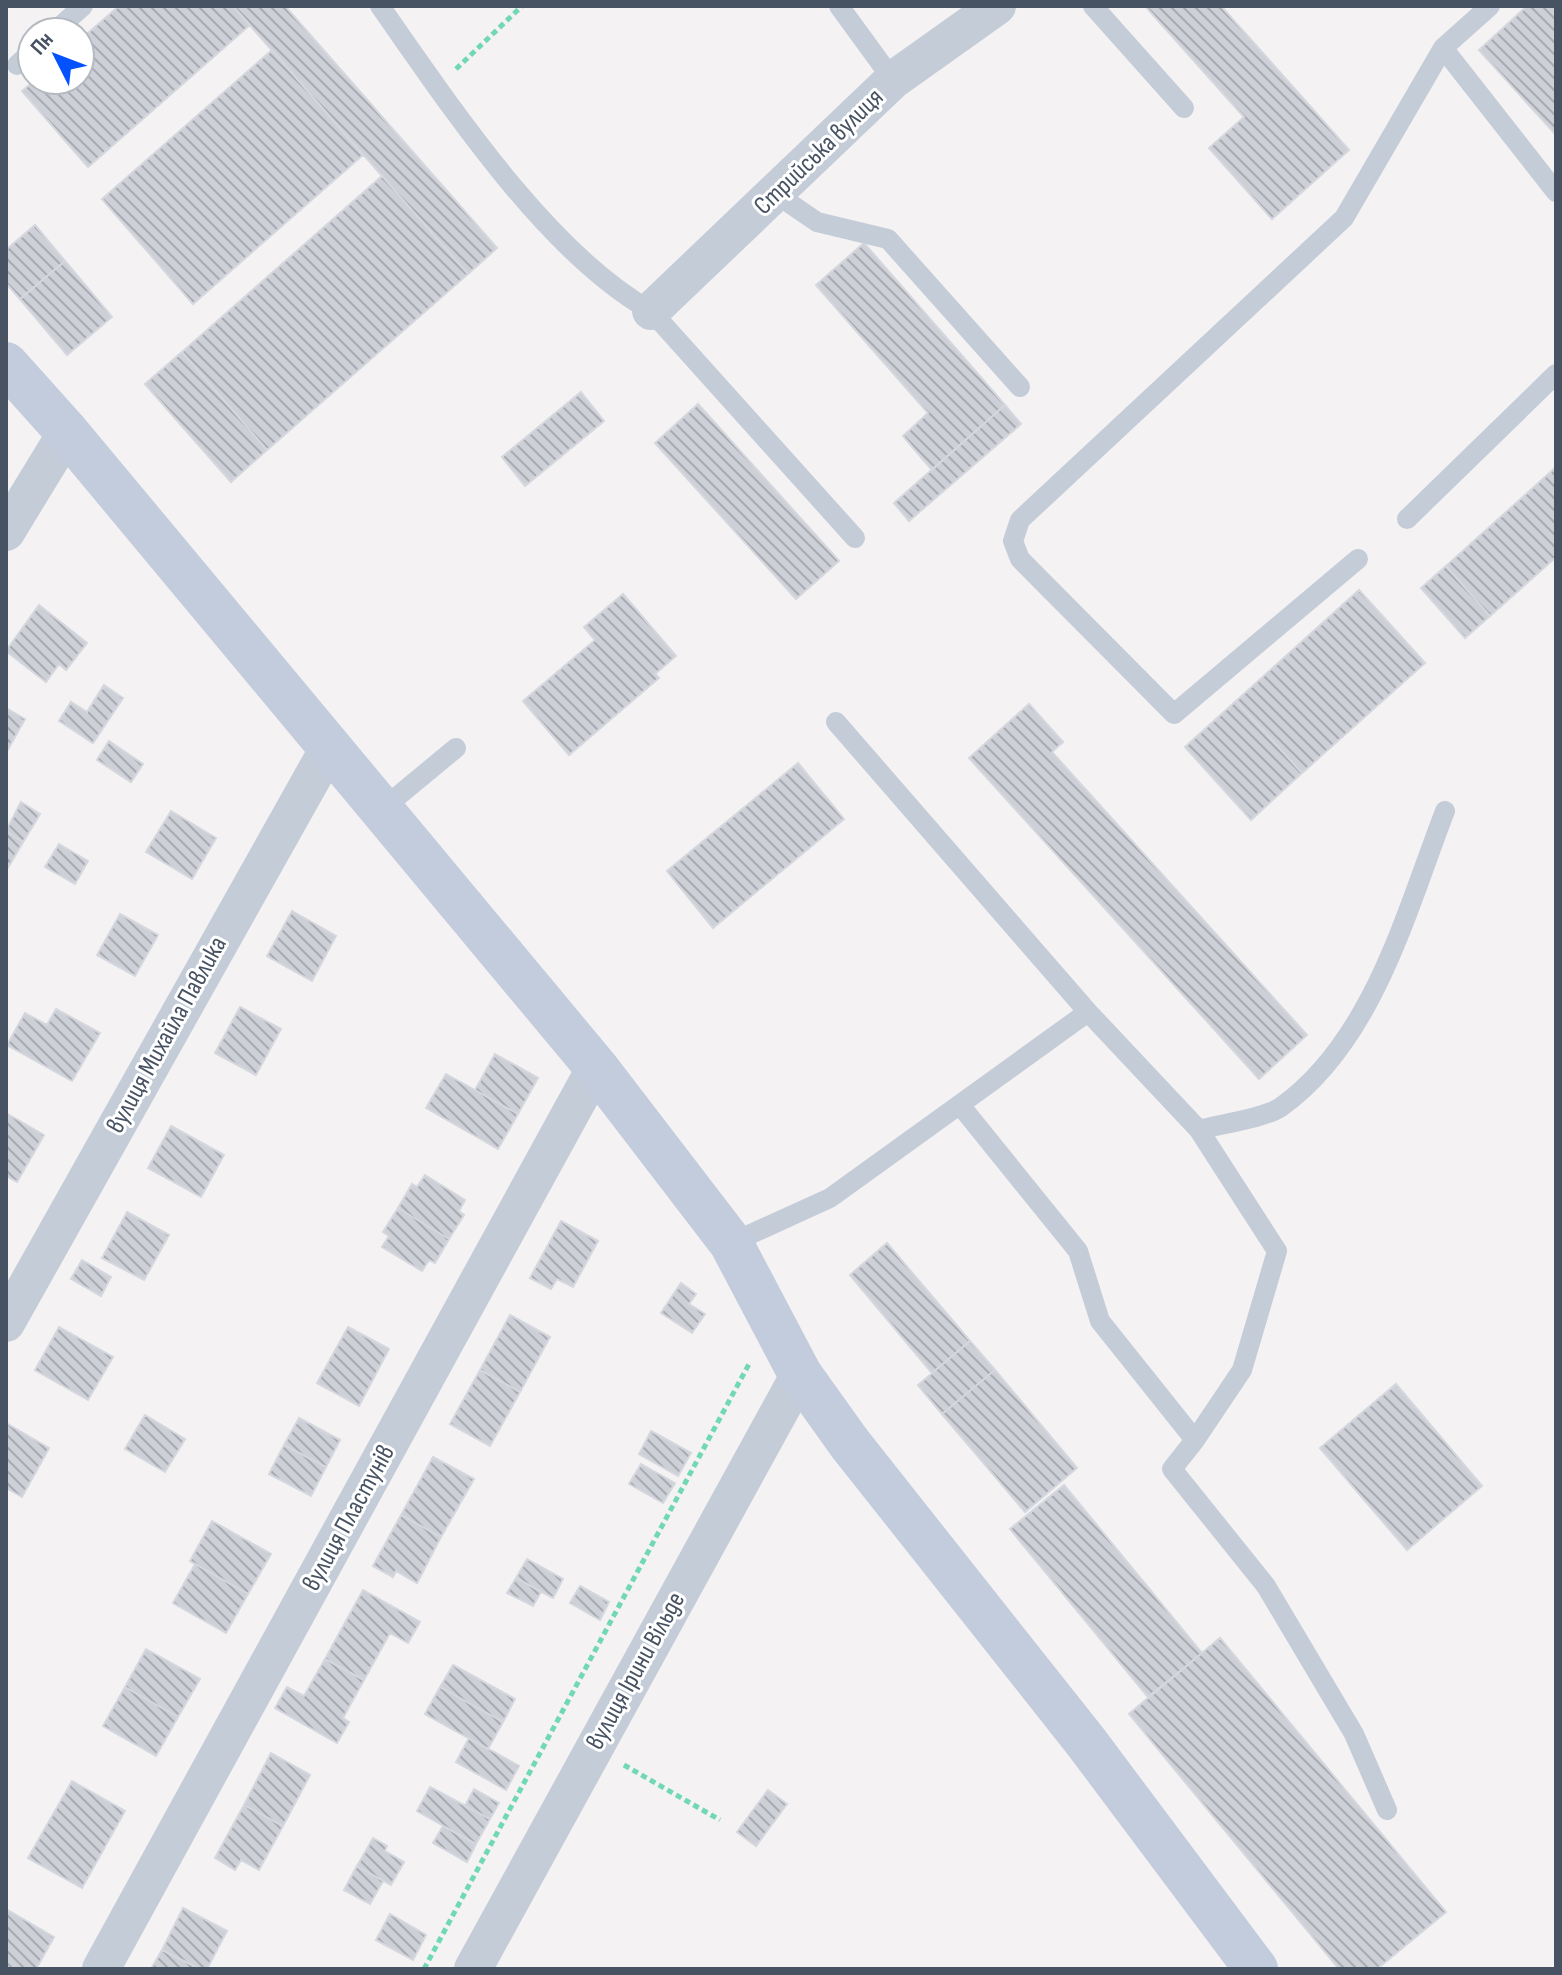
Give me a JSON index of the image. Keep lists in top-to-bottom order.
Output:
{
  "streets": {
    "street": [
      "Стрийська вулиця",
      "вулиця Михайла Павлика",
      "вулиця Пластунів",
      "вулиця Ірини Вільде"
    ]
  },
  "north": "top left"
}
